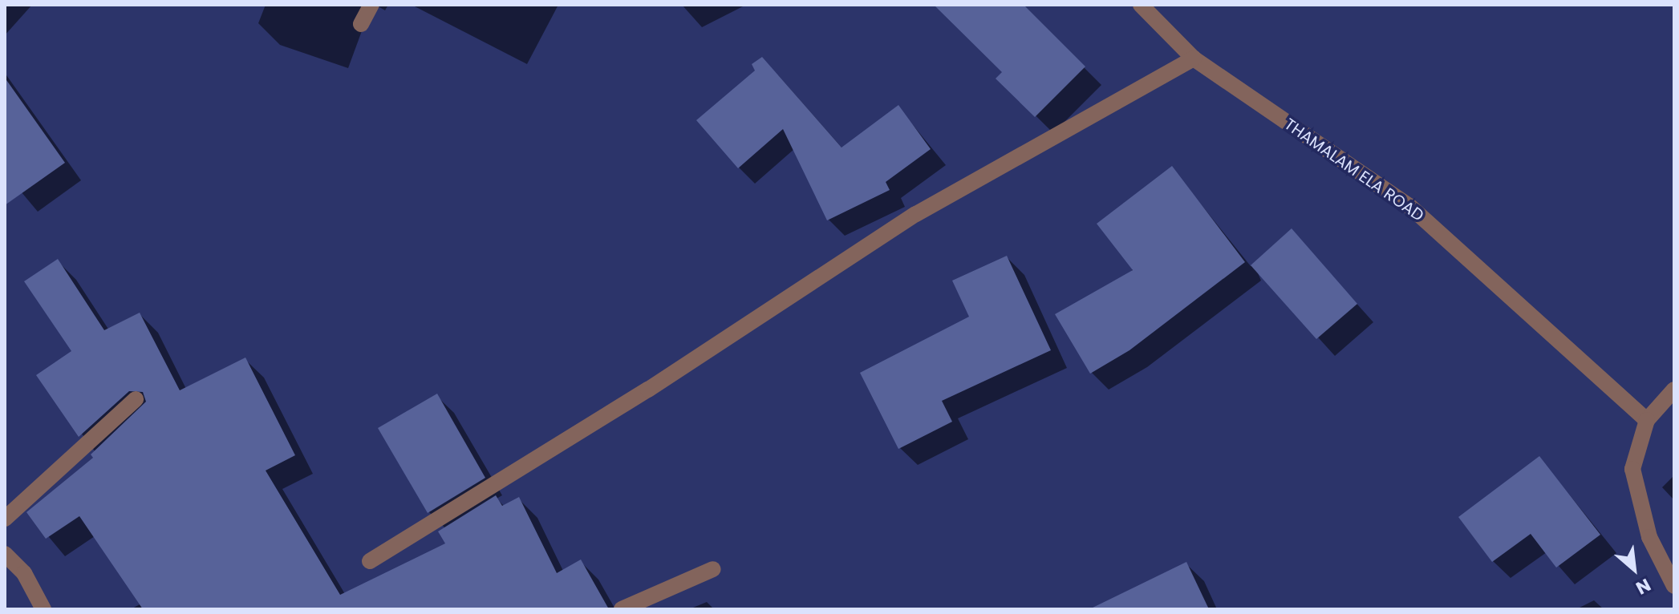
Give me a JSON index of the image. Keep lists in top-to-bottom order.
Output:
{
  "streets": {
    "street": ["THAMALAM ELA ROAD"]
  },
  "north": "bottom right"
}
